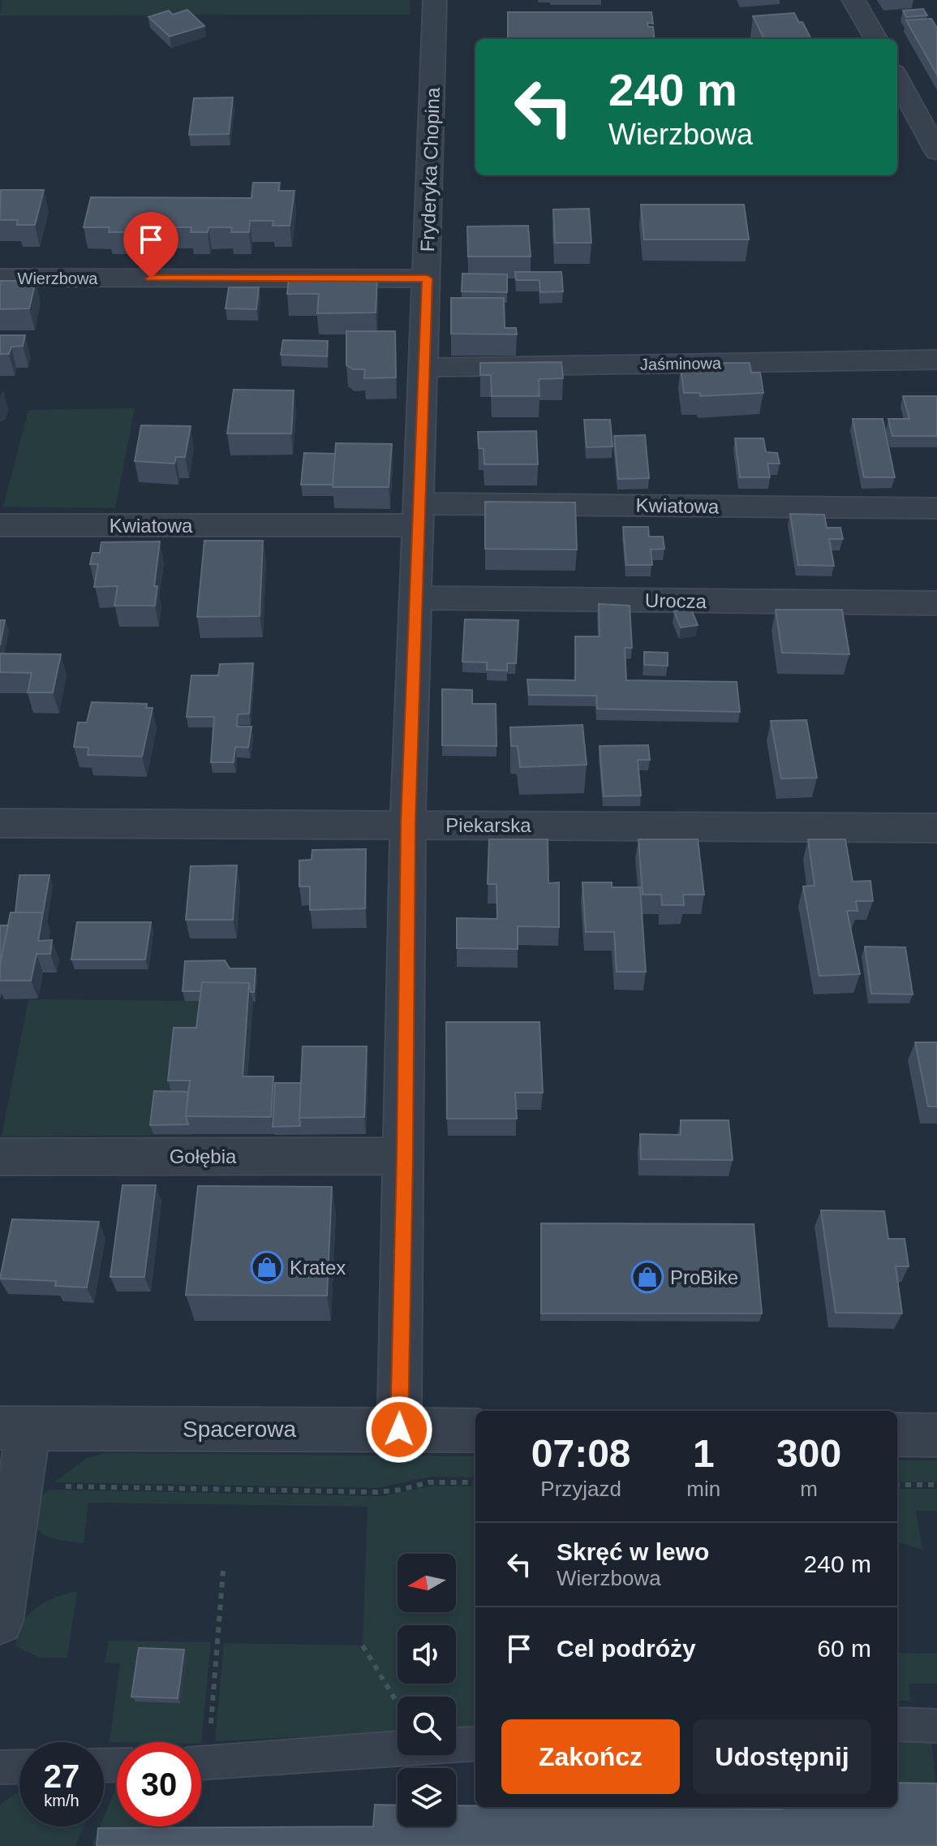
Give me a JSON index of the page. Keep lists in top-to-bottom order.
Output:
{
  "streets": {
    "street": [
      "Fryderyka Chopina",
      "Wierzbowa",
      "Jaśminowa",
      "Kwiatowa",
      "Urocza",
      "Piekarska",
      "Gołębia",
      "Spacerowa"
    ]
  },
  "crossings": [
    ["Fryderyka Chopina", "Wierzbowa"],
    ["Fryderyka Chopina", "Jaśminowa"],
    ["Fryderyka Chopina", "Kwiatowa"],
    ["Fryderyka Chopina", "Urocza"],
    ["Fryderyka Chopina", "Piekarska"],
    ["Fryderyka Chopina", "Gołębia"],
    ["Fryderyka Chopina", "Spacerowa"]
  ],
  "places": {
    "shop": ["Kratex", "ProBike"]
  },
  "north": "left",
  "page": {
    "turn": ["240 m", "Wierzbowa"],
    "eta": [
      "07:08",
      "Przyjazd",
      "1",
      "min",
      "300",
      "m"
    ],
    "list": [
      {
        "name": "Skręć w lewo",
        "note": "Wierzbowa",
        "value": "240 m"
      },
      {
        "name": "Cel podróży",
        "value": "60 m"
      }
    ],
    "buttons": ["Zakończ", "Udostępnij"],
    "speed": "27 km/h",
    "limit": "30"
  }
}
